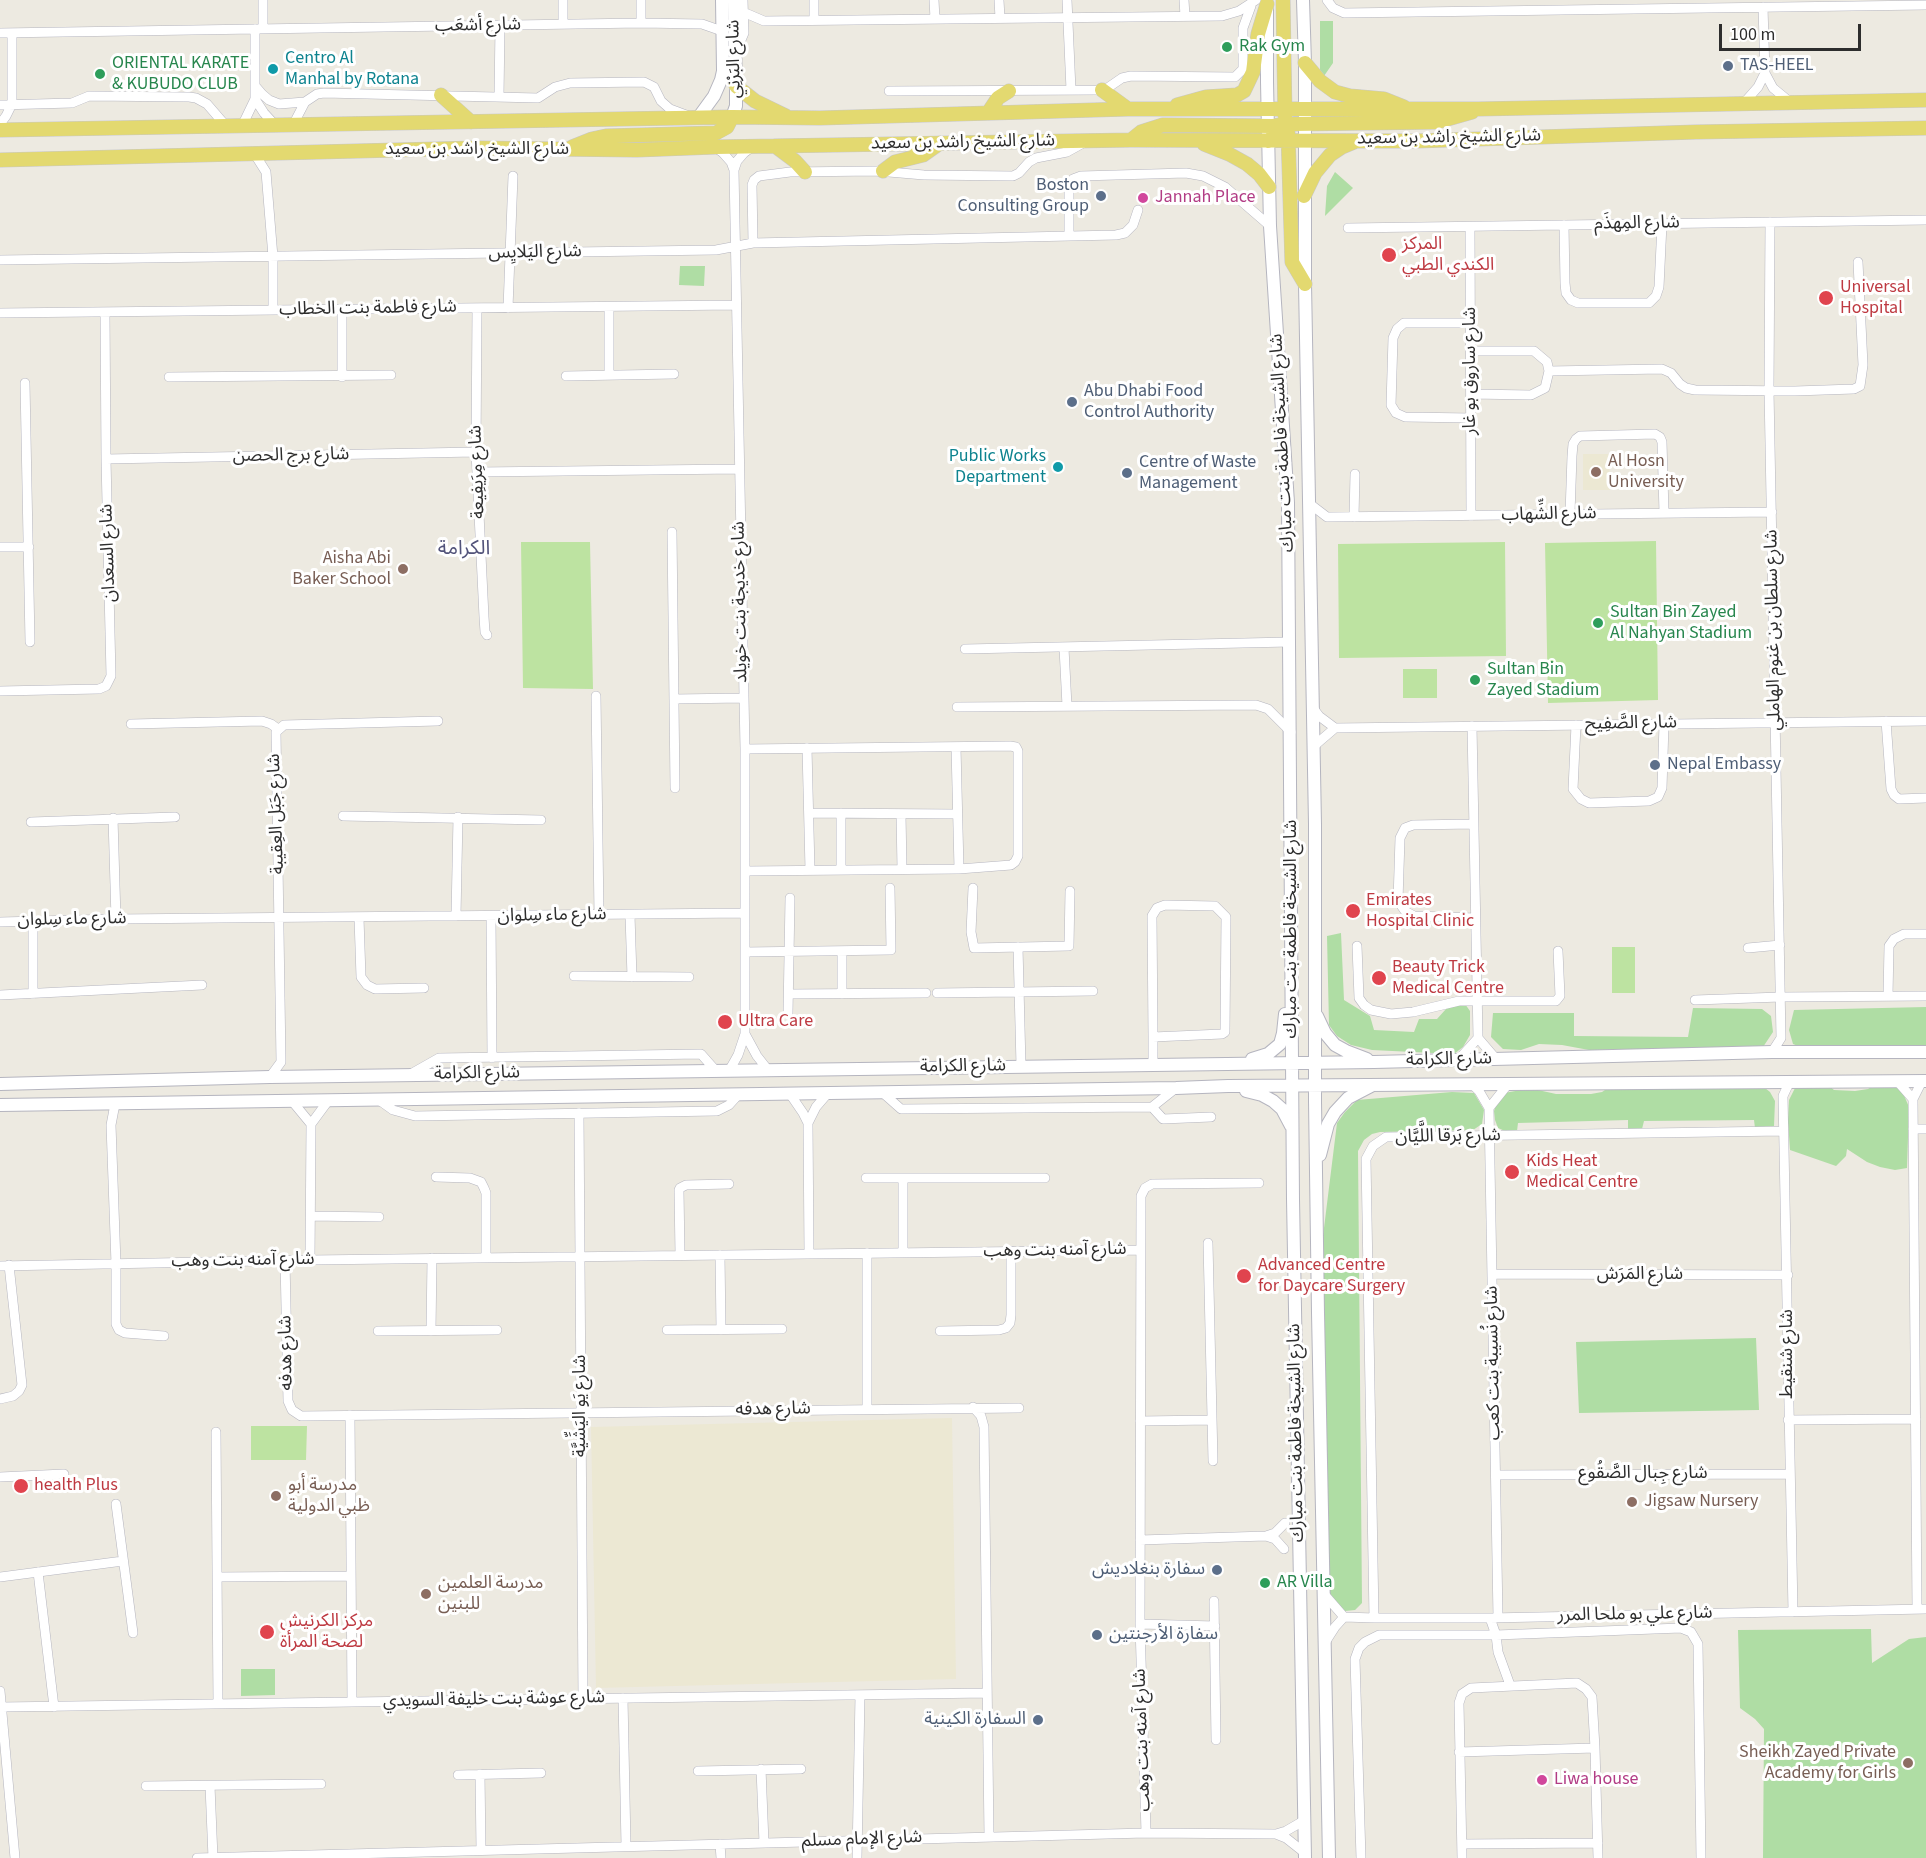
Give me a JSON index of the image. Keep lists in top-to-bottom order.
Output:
{
  "streets": {
    "main road": [
      "شارع البَرْنِي",
      "شارع الشيخ راشد بن سعيد",
      "شارع الشيخة فاطمة بنت مبارك",
      "شارع الكرامة"
    ],
    "street": [
      "شارع أشعَب",
      "شارع المِهذَم",
      "شارع اليَلايِس",
      "شارع فاطمة بنت الخطاب",
      "شارع ساروق بو غار",
      "شارع برج الحصن",
      "شارع مِرَيفِيعة",
      "شارع الشِّهاب",
      "شارع السعدان",
      "شارع خديجة بنت خويلد",
      "شارع سلطان بن غنوم الهاملي",
      "شارع الصَّفِيح",
      "شارع جَبَل العِقيبة",
      "شارع ماء سِلوان",
      "شارع بَرقا اللَّيَّان",
      "شارع آمنه بنت وهب",
      "شارع المَرَش",
      "شارع هدفه",
      "شارع شنقيط",
      "شارع نُسيبة بنت كعب",
      "شارع يَو اليَشِّيَّة",
      "شارع جِبال الصَّقُوع",
      "شارع علي بو ملحا المرر",
      "شارع عوشة بنت خليفة السويدي",
      "شارع الإمام مسلم"
    ]
  },
  "crossings": [
    ["شارع أشعَب", "شارع البَرْنِي"],
    ["شارع البَرْنِي", "شارع الشيخ راشد بن سعيد"],
    ["شارع الشيخ راشد بن سعيد", "شارع الشيخة فاطمة بنت مبارك"],
    ["شارع المِهذَم", "شارع ساروق بو غار"],
    ["شارع المِهذَم", "شارع سلطان بن غنوم الهاملي"],
    ["شارع اليَلايِس", "شارع خديجة بنت خويلد"],
    ["شارع فاطمة بنت الخطاب", "شارع مِرَيفِيعة"],
    ["شارع فاطمة بنت الخطاب", "شارع السعدان"],
    ["شارع فاطمة بنت الخطاب", "شارع خديجة بنت خويلد"],
    ["شارع ساروق بو غار", "شارع الشِّهاب"],
    ["شارع الشيخة فاطمة بنت مبارك", "شارع الكرامة"],
    ["شارع الشيخة فاطمة بنت مبارك", "شارع الإمام مسلم"],
    ["شارع برج الحصن", "شارع مِرَيفِيعة"],
    ["شارع برج الحصن", "شارع السعدان"],
    ["شارع الشِّهاب", "شارع سلطان بن غنوم الهاملي"],
    ["شارع خديجة بنت خويلد", "شارع ماء سِلوان"],
    ["شارع خديجة بنت خويلد", "شارع الكرامة"],
    ["شارع سلطان بن غنوم الهاملي", "شارع الصَّفِيح"],
    ["شارع جَبَل العِقيبة", "شارع ماء سِلوان"],
    ["شارع الكرامة", "شارع شنقيط"],
    ["شارع بَرقا اللَّيَّان", "شارع شنقيط"],
    ["شارع بَرقا اللَّيَّان", "شارع نُسيبة بنت كعب"],
    ["شارع بَرقا اللَّيَّان", "شارع علي بو ملحا المرر"],
    ["شارع آمنه بنت وهب", "شارع هدفه"],
    ["شارع آمنه بنت وهب", "شارع يَو اليَشِّيَّة"],
    ["شارع آمنه بنت وهب", "شارع الإمام مسلم"],
    ["شارع المَرَش", "شارع شنقيط"],
    ["شارع المَرَش", "شارع نُسيبة بنت كعب"],
    ["شارع هدفه", "شارع يَو اليَشِّيَّة"],
    ["شارع شنقيط", "شارع جِبال الصَّقُوع"],
    ["شارع شنقيط", "شارع علي بو ملحا المرر"],
    ["شارع نُسيبة بنت كعب", "شارع جِبال الصَّقُوع"],
    ["شارع نُسيبة بنت كعب", "شارع علي بو ملحا المرر"],
    ["شارع يَو اليَشِّيَّة", "شارع عوشة بنت خليفة السويدي"]
  ],
  "districts": ["الكرامة"],
  "places": [
    "Rak Gym",
    "TAS-HEEL",
    "Centro Al Manhal by Rotana",
    "ORIENTAL KARATE & KUBUDO CLUB",
    "Boston Consulting Group",
    "Jannah Place",
    "المركز الكندي الطبي",
    "Universal Hospital",
    "Abu Dhabi Food Control Authority",
    "Public Works Department",
    "Al Hosn University",
    "Centre of Waste Management",
    "Aisha Abi Baker School",
    "Sultan Bin Zayed Al Nahyan Stadium",
    "Sultan Bin Zayed Stadium",
    "Nepal Embassy",
    "Emirates Hospital Clinic",
    "Beauty Trick Medical Centre",
    "Ultra Care",
    "Kids Heat Medical Centre",
    "Advanced Centre for Daycare Surgery",
    "health Plus",
    "مدرسة أبو ظبي الدولية",
    "Jigsaw Nursery",
    "سفارة بنغلاديش",
    "AR Villa",
    "مدرسة العلمين للبنين",
    "مركز الكرنيش لصحة المرأة",
    "سفارة الأرجنتين",
    "السفارة الكينية",
    "Sheikh Zayed Private Academy for Girls",
    "Liwa house"
  ],
  "scale_bar": "100 m"
}
